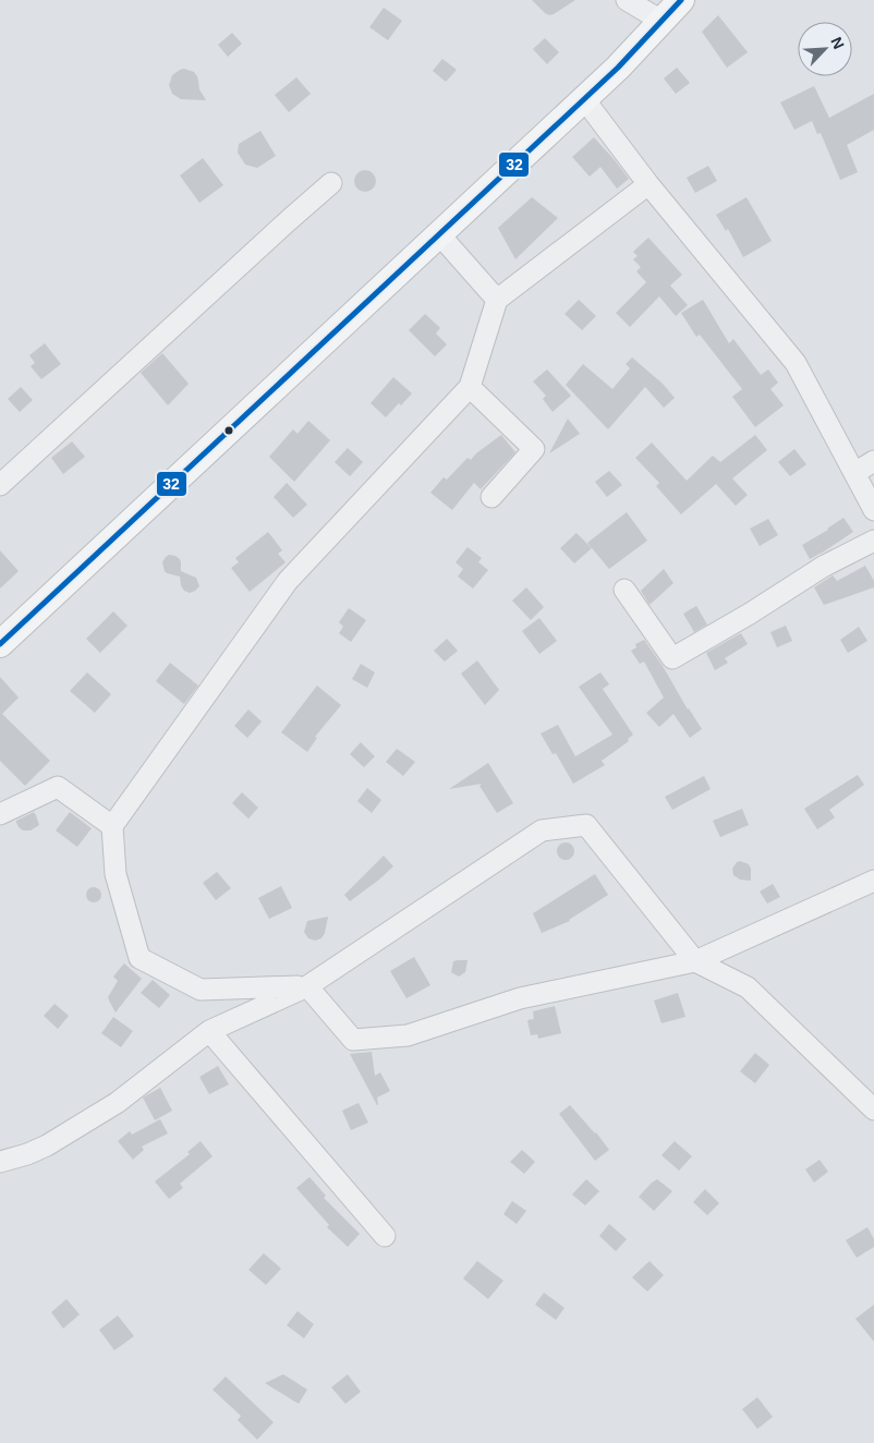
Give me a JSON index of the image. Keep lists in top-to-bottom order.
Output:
{
  "lines": ["transit line 32"],
  "north": "top right"
}
